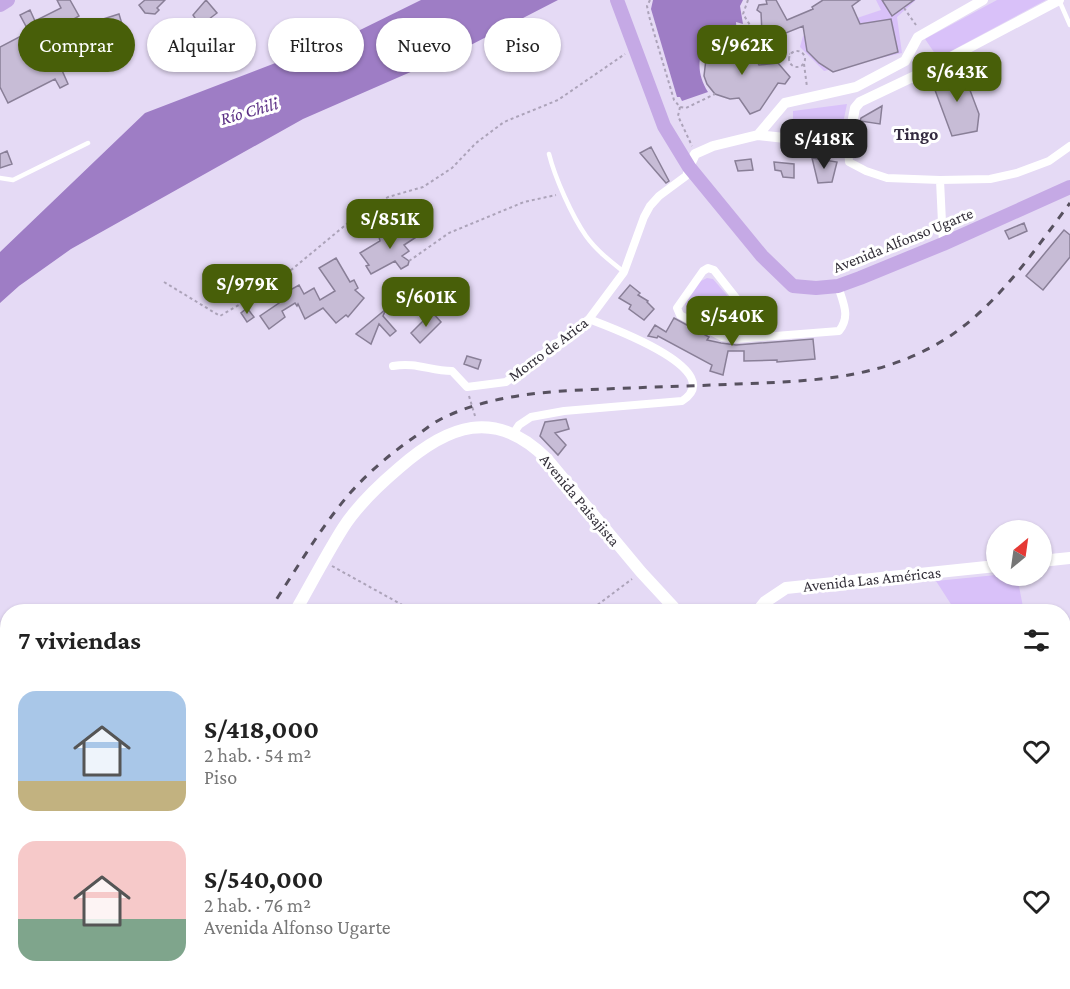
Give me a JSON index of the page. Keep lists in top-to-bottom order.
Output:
{
  "streets": {
    "main road": ["Avenida Alfonso Ugarte", "Avenida Paisajista", "Avenida Las Américas"],
    "street": ["Morro de Arica"]
  },
  "crossings": [
    ["Avenida Alfonso Ugarte", "Morro de Arica"]
  ],
  "districts": ["Tingo"],
  "water": ["Río Chili"],
  "north": "top right",
  "page": {
    "chip": [
      "Comprar",
      "Alquilar",
      "Filtros",
      "Nuevo",
      "Piso"
    ],
    "price": [
      "S/962K",
      "S/643K",
      "S/418K",
      "S/851K",
      "S/979K",
      "S/601K",
      "S/540K"
    ],
    "heading": "7 viviendas",
    "list": [
      {
        "name": "S/418,000",
        "note": "2 hab. · 54 m² · Piso"
      },
      {
        "name": "S/540,000",
        "note": "2 hab. · 76 m² · Avenida Alfonso Ugarte"
      }
    ]
  }
}
